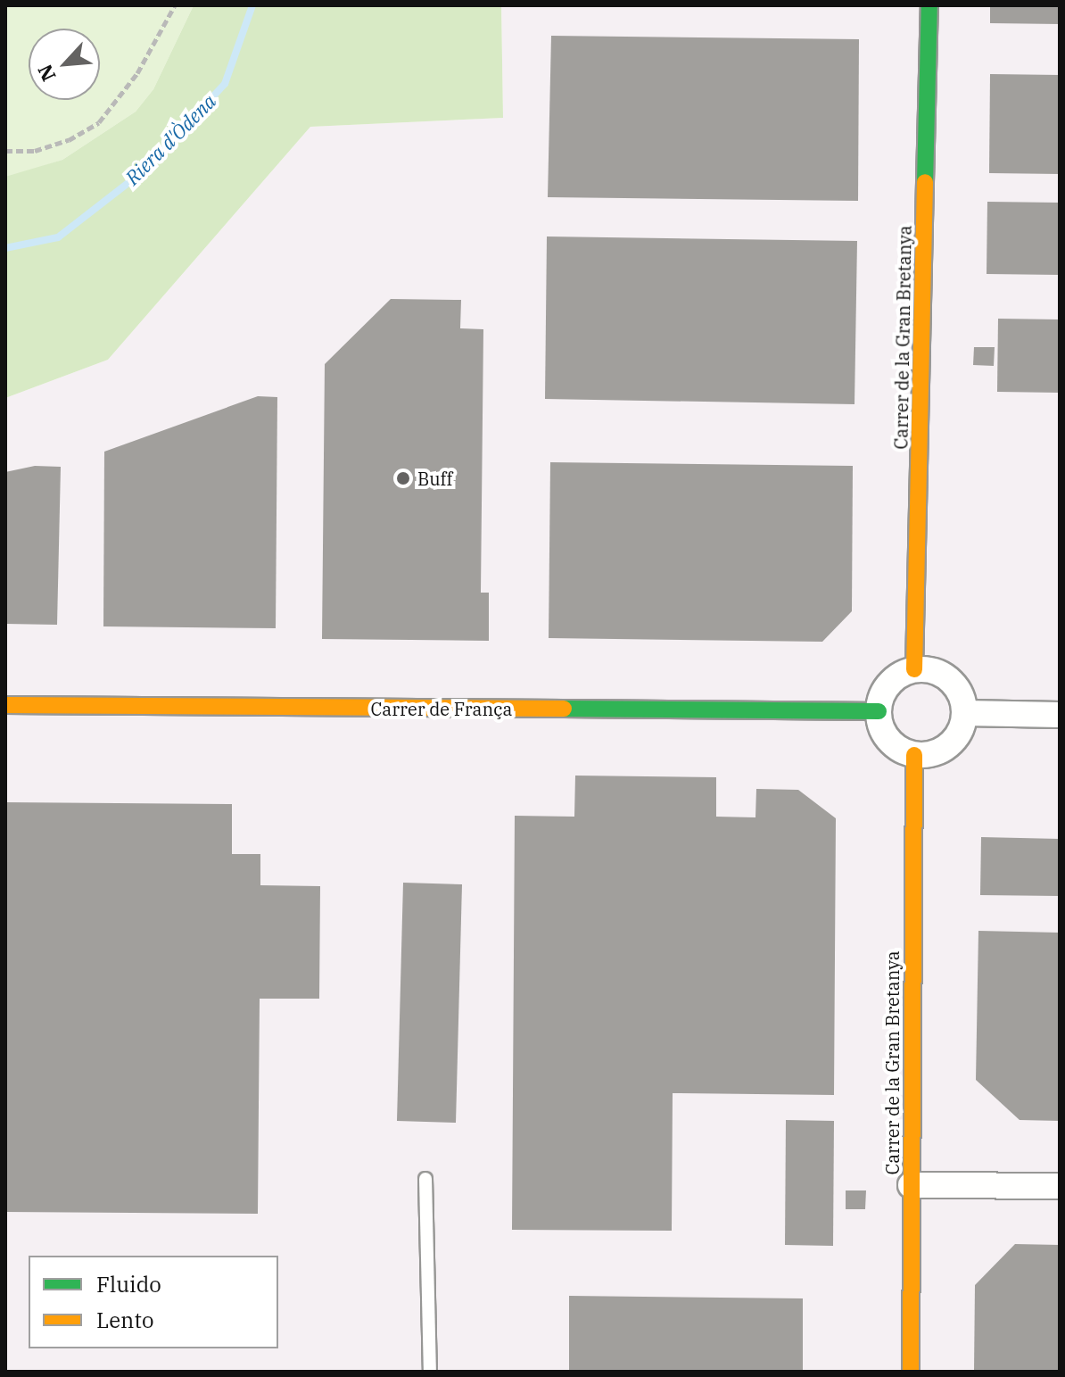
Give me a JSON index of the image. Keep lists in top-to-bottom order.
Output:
{
  "streets": {
    "street": ["Carrer de la Gran Bretanya", "Carrer de França"]
  },
  "crossings": [
    ["Carrer de la Gran Bretanya", "Carrer de França"]
  ],
  "water": ["Riera d'Òdena"],
  "places": ["Buff"],
  "legend": ["Fluido", "Lento"],
  "north": "bottom left"
}
